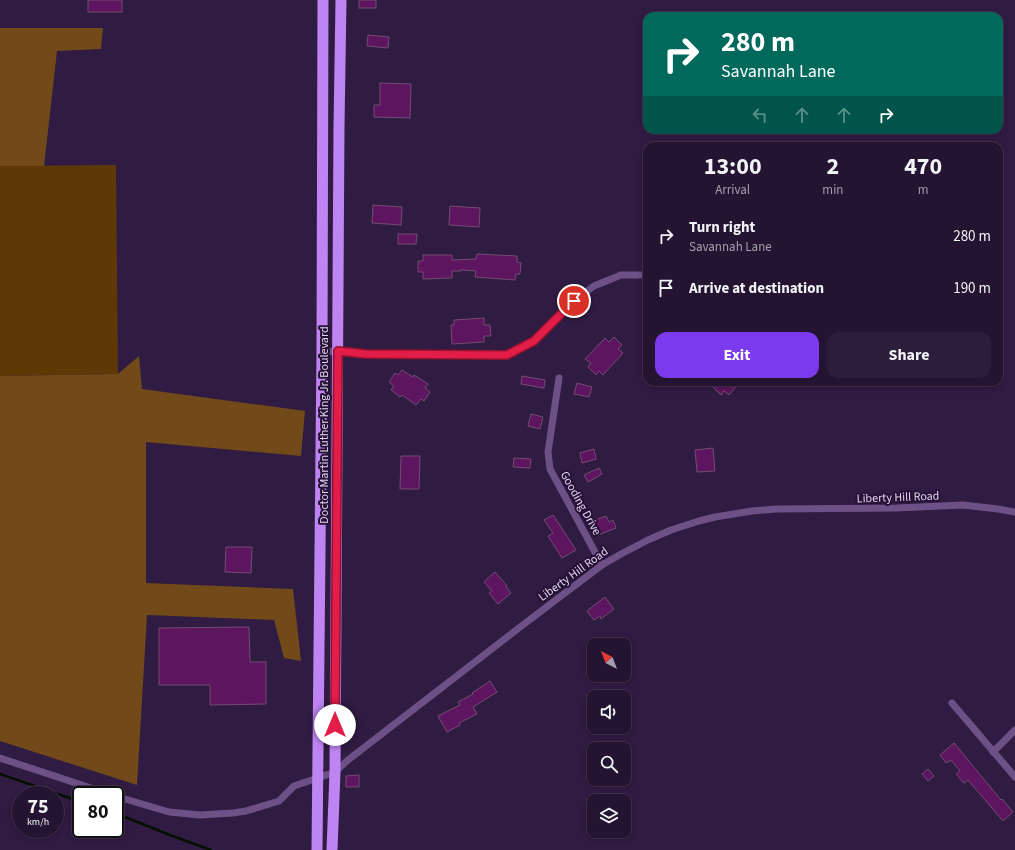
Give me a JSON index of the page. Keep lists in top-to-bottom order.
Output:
{
  "streets": {
    "highway": ["Doctor Martin Luther King Jr. Boulevard"],
    "street": ["Liberty Hill Road", "Gooding Drive"]
  },
  "crossings": [
    ["Doctor Martin Luther King Jr. Boulevard", "Liberty Hill Road"],
    ["Liberty Hill Road", "Gooding Drive"]
  ],
  "north": "top left",
  "page": {
    "turn": ["280 m", "Savannah Lane"],
    "eta": [
      "13:00",
      "Arrival",
      "2",
      "min",
      "470",
      "m"
    ],
    "list": [
      {
        "name": "Turn right",
        "note": "Savannah Lane",
        "value": "280 m"
      },
      {
        "name": "Arrive at destination",
        "value": "190 m"
      }
    ],
    "buttons": ["Exit", "Share"],
    "speed": "75 km/h",
    "limit": "80"
  }
}
